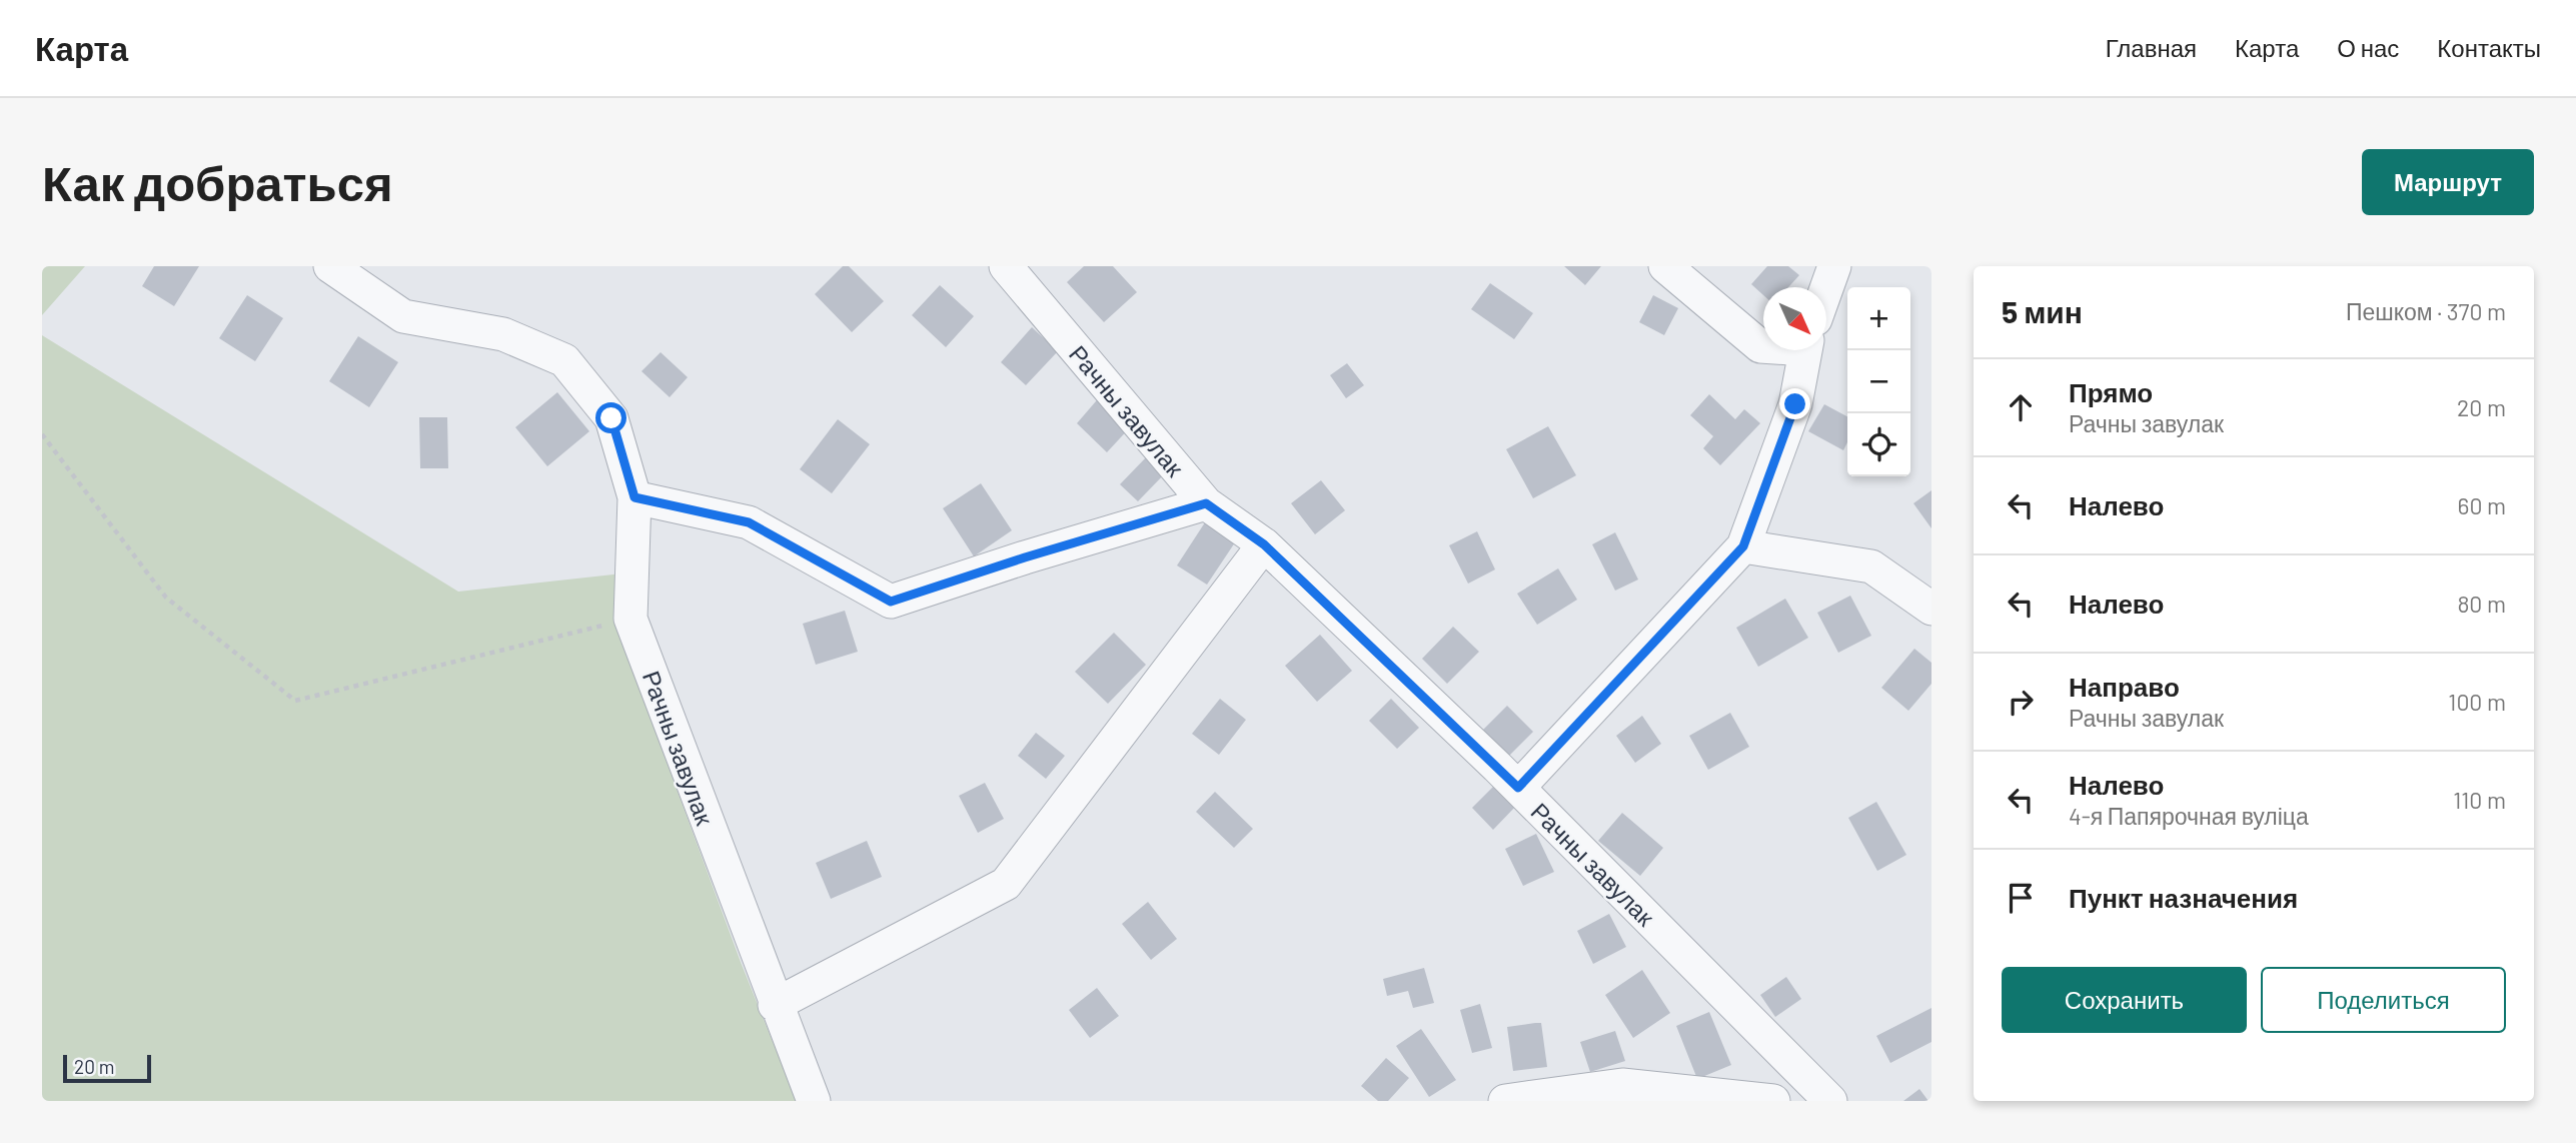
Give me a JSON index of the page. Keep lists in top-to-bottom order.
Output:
{
  "streets": {
    "street": ["Рачны завулак"]
  },
  "scale_bar": "20 m",
  "north": "bottom right",
  "page": {
    "header": "Карта",
    "nav": [
      "Главная",
      "Карта",
      "О нас",
      "Контакты"
    ],
    "buttons": [
      "Маршрут",
      ["Сохранить", "Поделиться"]
    ],
    "title": "Как добраться",
    "heading": ["5 мин", "Пешком · 370 m"],
    "map_buttons": ["+", "−"],
    "list": [
      ["Прямо", "Рачны завулак", "20 m"],
      ["Налево", "60 m"],
      ["Налево", "80 m"],
      ["Направо", "Рачны завулак", "100 m"],
      ["Налево", "4-я Папярочная вуліца", "110 m"],
      "Пункт назначения"
    ],
    "scale": "20 m"
  }
}
